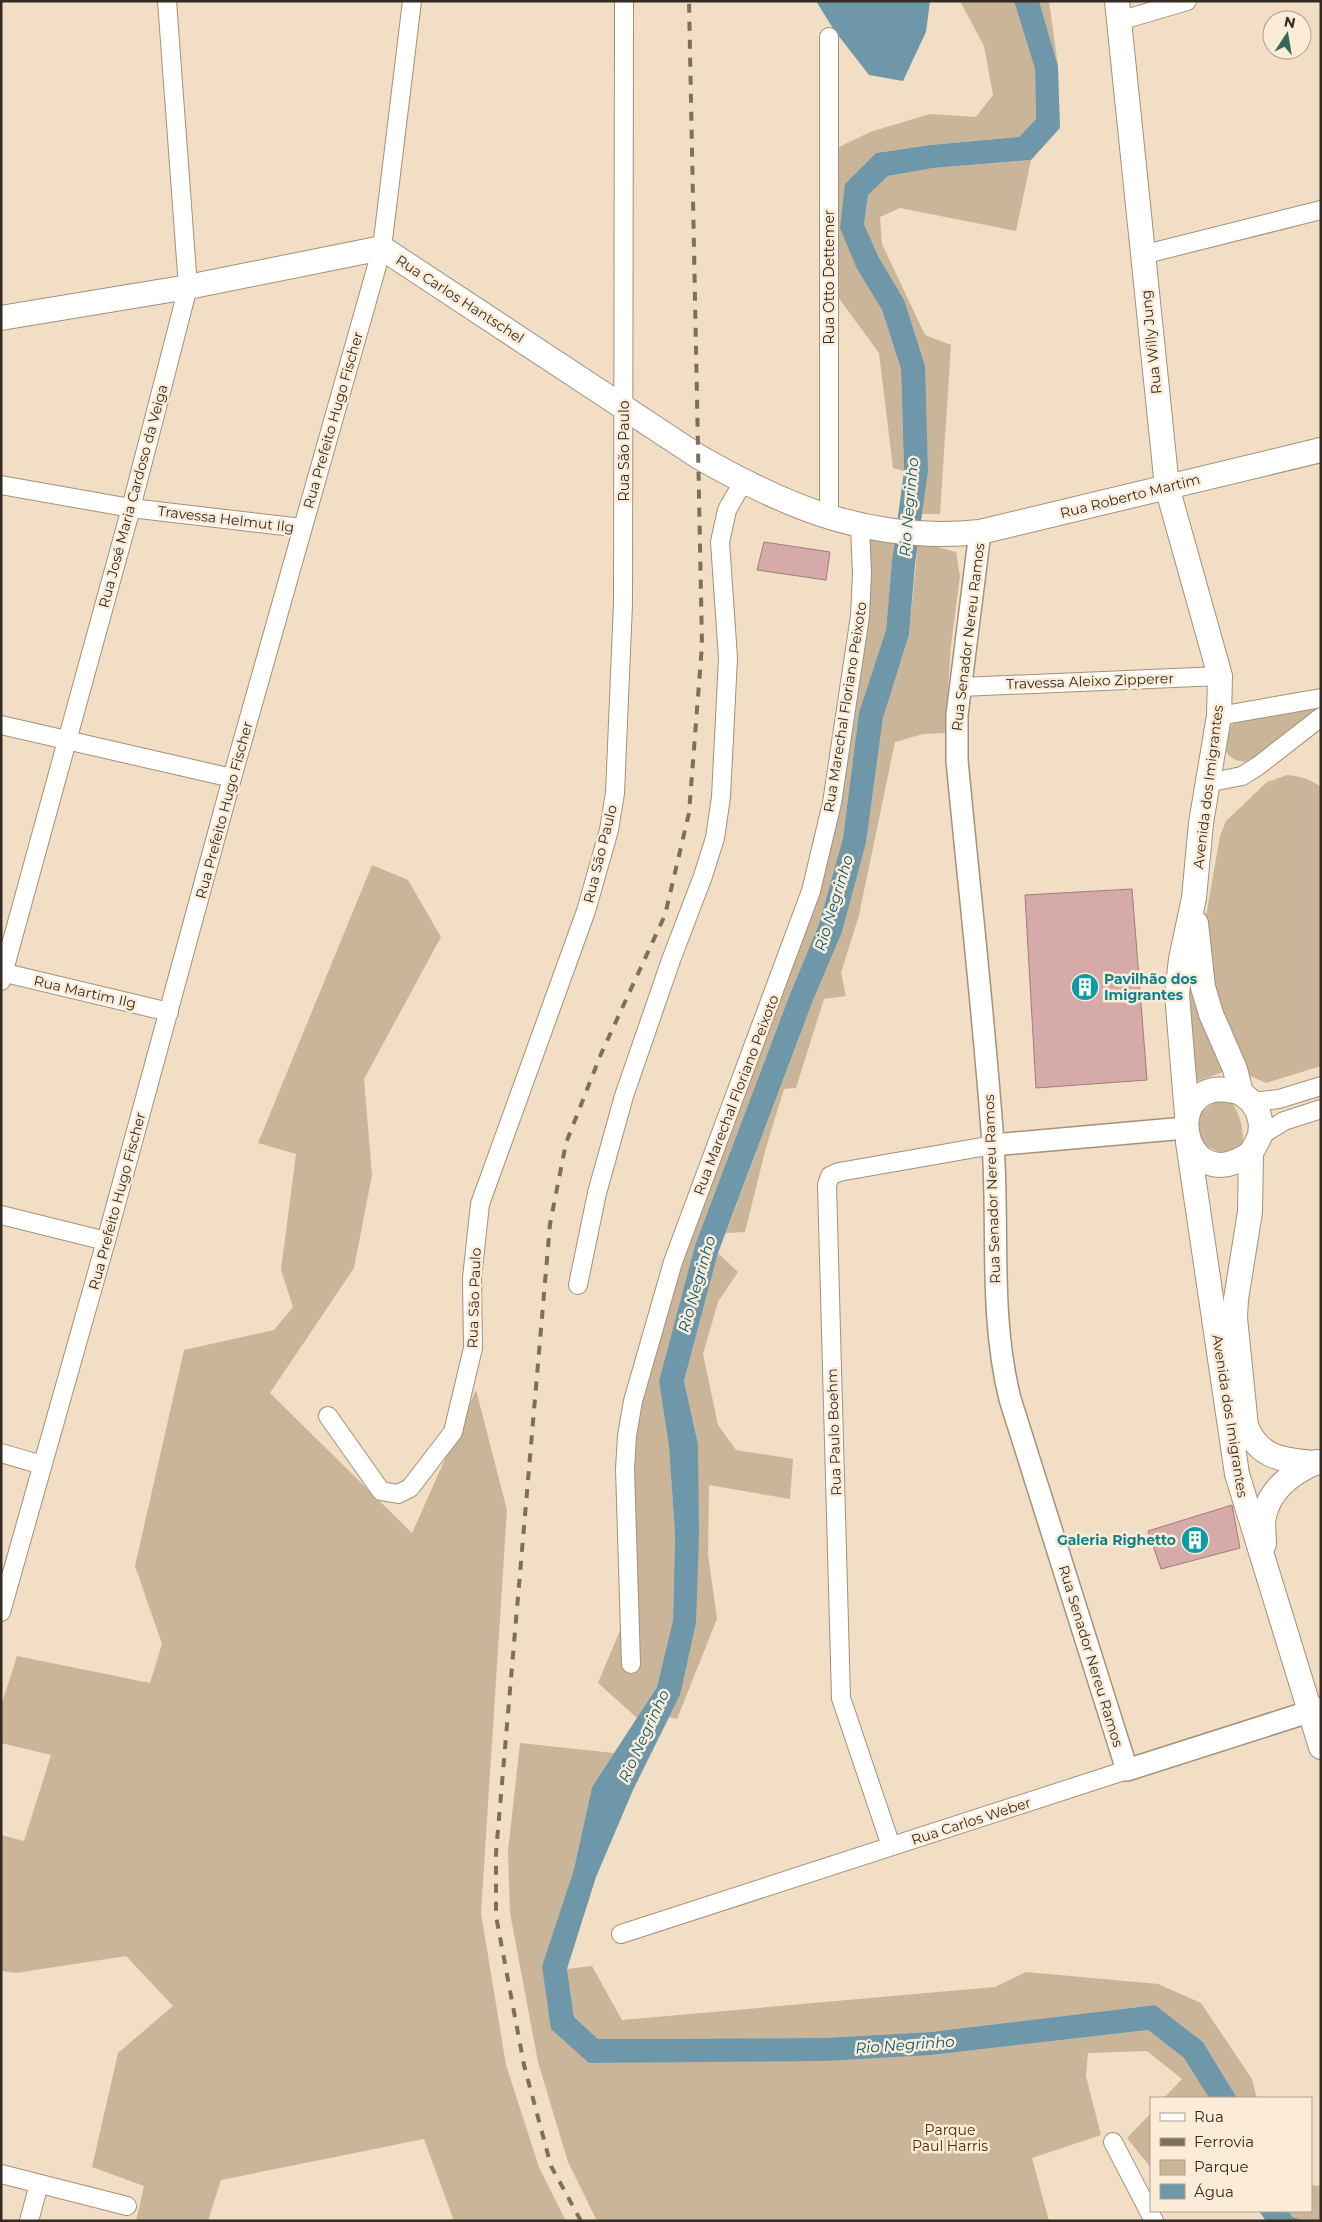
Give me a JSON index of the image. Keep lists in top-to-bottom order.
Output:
{
  "streets": {
    "main road": [
      "Rua Carlos Hantschel",
      "Rua Willy Jung",
      "Rua Roberto Martim",
      "Avenida dos Imigrantes"
    ],
    "street": [
      "Rua Otto Dettemer",
      "Rua Prefeito Hugo Fischer",
      "Rua São Paulo",
      "Rua José Maria Cardoso da Veiga",
      "Travessa Helmut Ilg",
      "Rua Senador Nereu Ramos",
      "Travessa Aleixo Zipperer",
      "Rua Marechal Floriano Peixoto",
      "Rua Martim Ilg",
      "Rua Paulo Boehm",
      "Rua Carlos Weber"
    ]
  },
  "crossings": [
    ["Rua Otto Dettemer", "Rua Carlos Hantschel"],
    ["Rua Carlos Hantschel", "Rua Prefeito Hugo Fischer"],
    ["Rua Carlos Hantschel", "Rua São Paulo"],
    ["Rua Carlos Hantschel", "Rua José Maria Cardoso da Veiga"],
    ["Rua Carlos Hantschel", "Rua Roberto Martim"],
    ["Rua Carlos Hantschel", "Rua Marechal Floriano Peixoto"],
    ["Rua Willy Jung", "Rua Roberto Martim"],
    ["Rua Willy Jung", "Travessa Aleixo Zipperer"],
    ["Rua Willy Jung", "Avenida dos Imigrantes"],
    ["Rua Prefeito Hugo Fischer", "Travessa Helmut Ilg"],
    ["Rua Prefeito Hugo Fischer", "Rua Martim Ilg"],
    ["Rua José Maria Cardoso da Veiga", "Travessa Helmut Ilg"],
    ["Rua José Maria Cardoso da Veiga", "Rua Martim Ilg"],
    ["Rua Roberto Martim", "Rua Senador Nereu Ramos"],
    ["Rua Senador Nereu Ramos", "Travessa Aleixo Zipperer"],
    ["Rua Senador Nereu Ramos", "Rua Paulo Boehm"],
    ["Rua Senador Nereu Ramos", "Rua Carlos Weber"],
    ["Travessa Aleixo Zipperer", "Avenida dos Imigrantes"],
    ["Avenida dos Imigrantes", "Rua Carlos Weber"],
    ["Rua Paulo Boehm", "Rua Carlos Weber"]
  ],
  "water": ["Rio Negrinho"],
  "parks": ["Parque Paul Harris"],
  "places": {
    "building": ["Pavilhão dos Imigrantes", "Galeria Righetto"]
  },
  "legend": [
    "Rua",
    "Ferrovia",
    "Parque",
    "Água"
  ],
  "north": "top"
}
